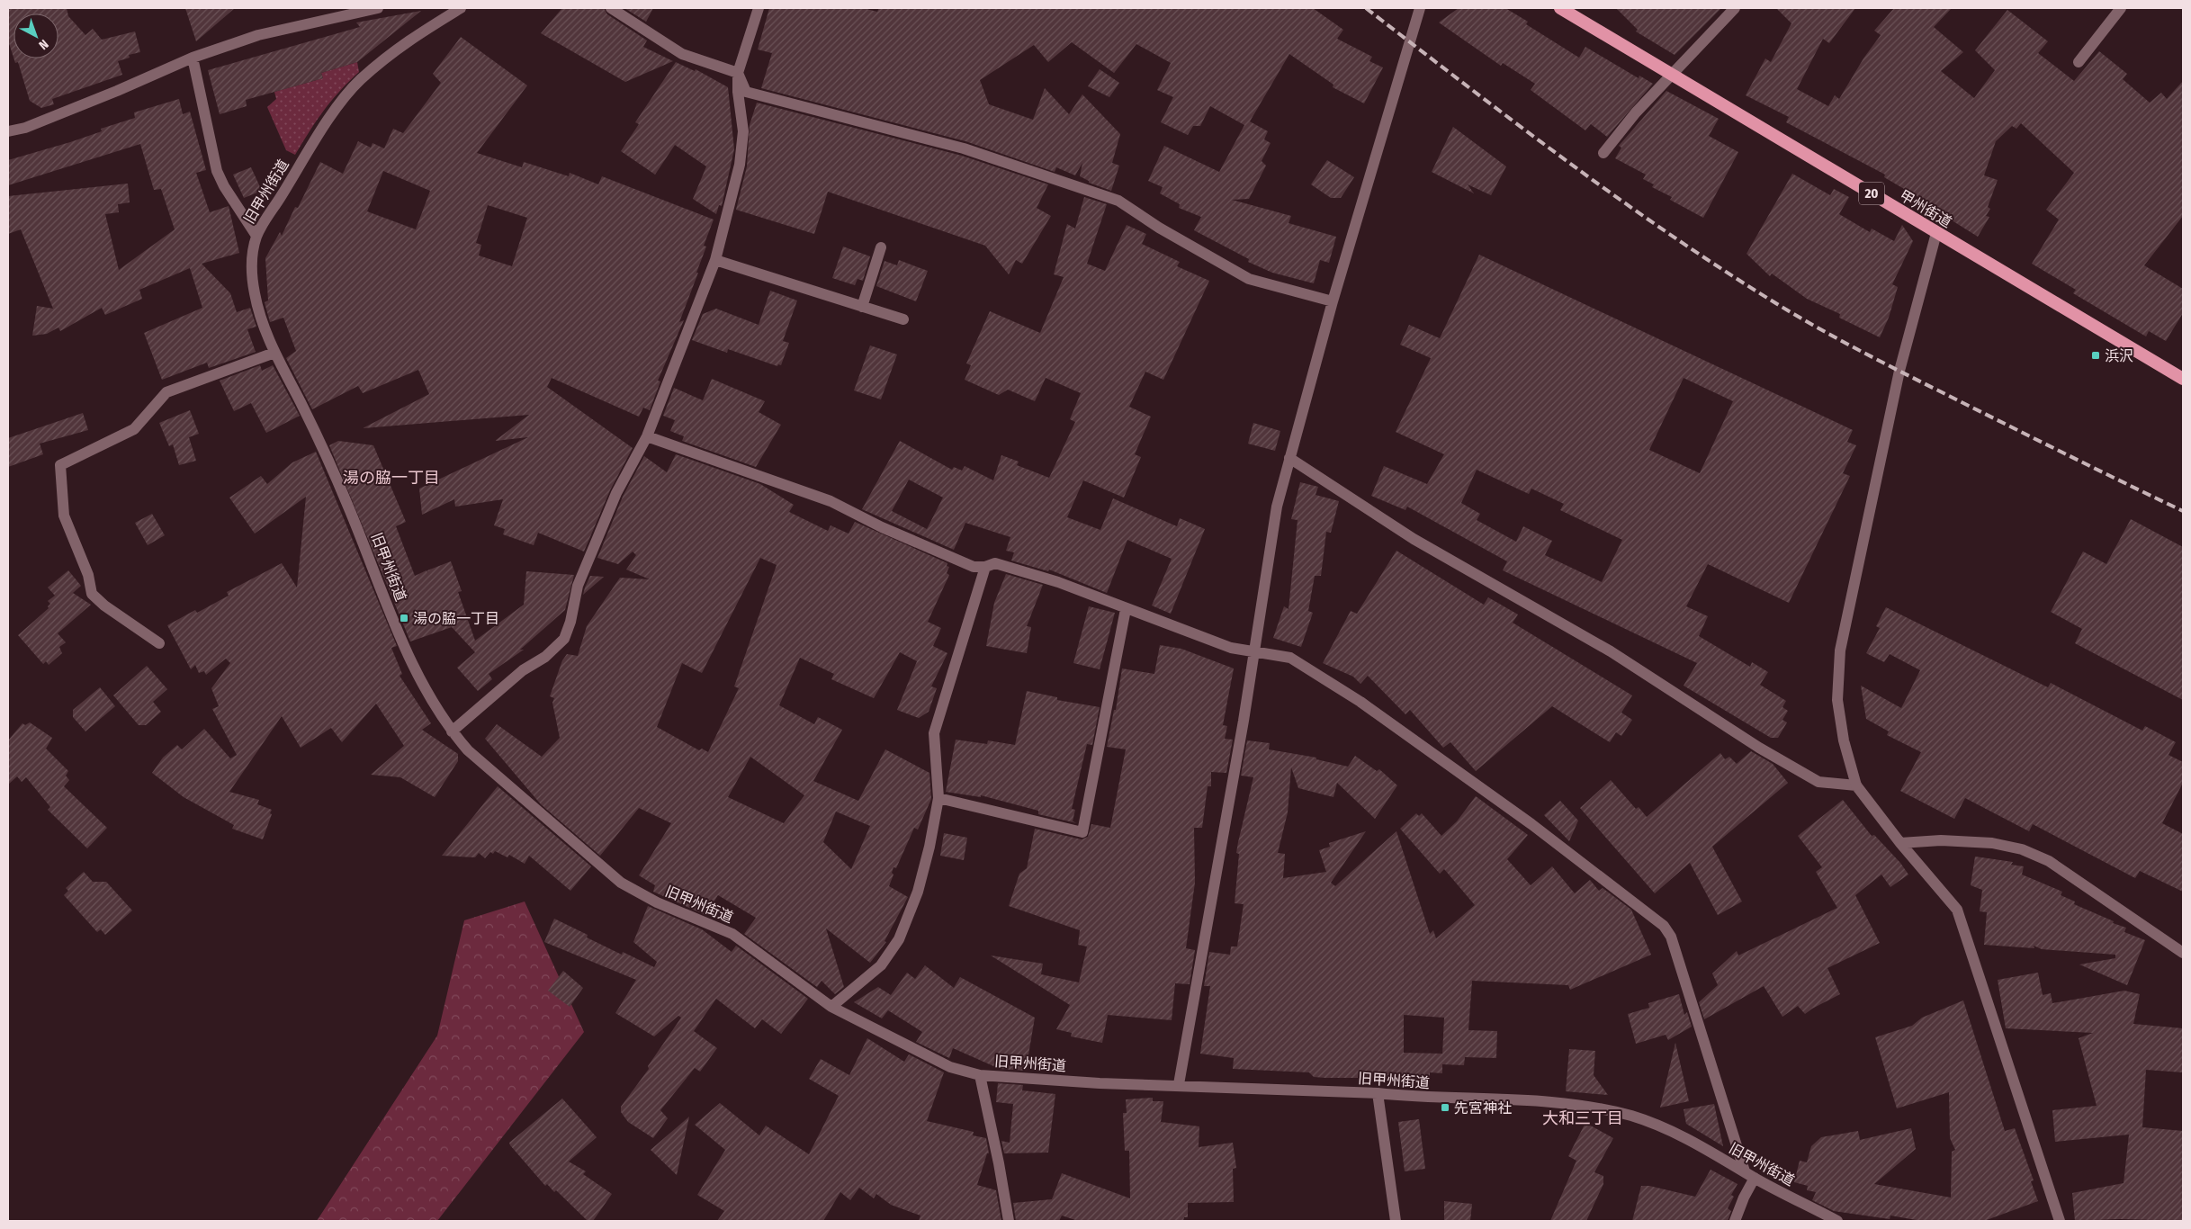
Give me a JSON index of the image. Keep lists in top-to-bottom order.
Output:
{
  "streets": {
    "highway": ["20", "甲州街道"],
    "street": ["旧甲州街道"]
  },
  "districts": ["湯の脇一丁目", "大和三丁目"],
  "places": {
    "transit": ["浜沢", "湯の脇一丁目", "先宮神社"]
  },
  "north": "bottom right"
}
